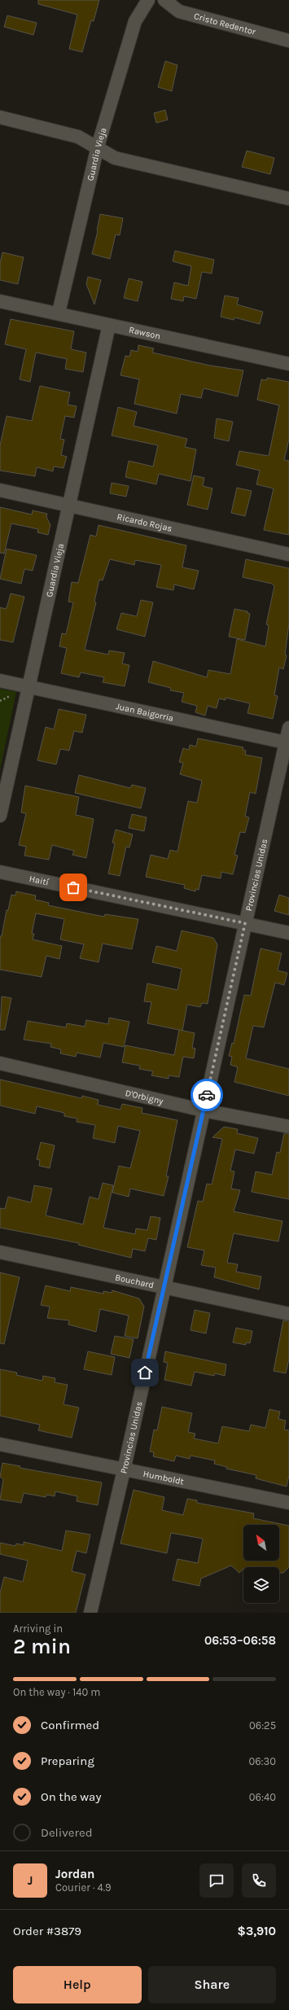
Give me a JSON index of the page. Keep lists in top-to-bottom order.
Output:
{
  "streets": {
    "street": [
      "Cristo Redentor",
      "Guardia Vieja",
      "Rawson",
      "Ricardo Rojas",
      "Juan Baigorria",
      "Provincias Unidas",
      "Haití",
      "D'Orbigny",
      "Bouchard",
      "Humboldt"
    ]
  },
  "crossings": [
    ["Guardia Vieja", "Rawson"],
    ["Guardia Vieja", "Ricardo Rojas"],
    ["Guardia Vieja", "Juan Baigorria"],
    ["Juan Baigorria", "Provincias Unidas"],
    ["Provincias Unidas", "Haití"],
    ["Provincias Unidas", "D'Orbigny"],
    ["Provincias Unidas", "Bouchard"],
    ["Provincias Unidas", "Humboldt"]
  ],
  "north": "top left",
  "page": {
    "heading": ["2 min", "Arriving in", "06:53–06:58"],
    "panel": [
      "Jordan",
      "Courier · 4.9",
      "Order #3879",
      "$3,910"
    ],
    "bar": "On the way · 140 m",
    "list": [
      ["Confirmed", "06:25"],
      ["Preparing", "06:30"],
      ["On the way", "06:40"],
      "Delivered"
    ],
    "round": "J",
    "buttons": ["Help", "Share"]
  }
}
